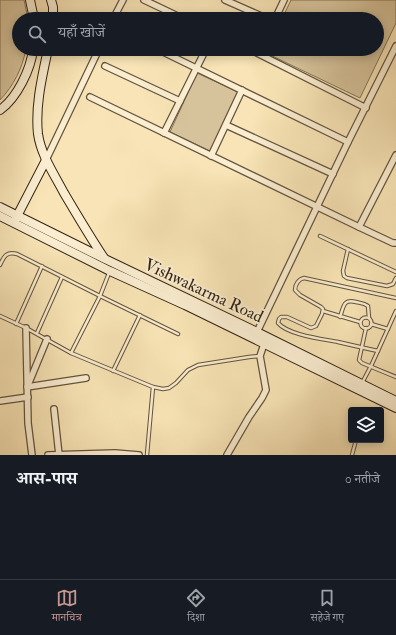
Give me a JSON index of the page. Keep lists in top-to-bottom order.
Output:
{
  "streets": {
    "main road": ["Vishwakarma Road"]
  },
  "page": {
    "search": "यहाँ खोजें",
    "heading": ["आस-पास", "0 नतीजे"],
    "nav": ["मानचित्र", "दिशा", "सहेजे गए"]
  }
}
